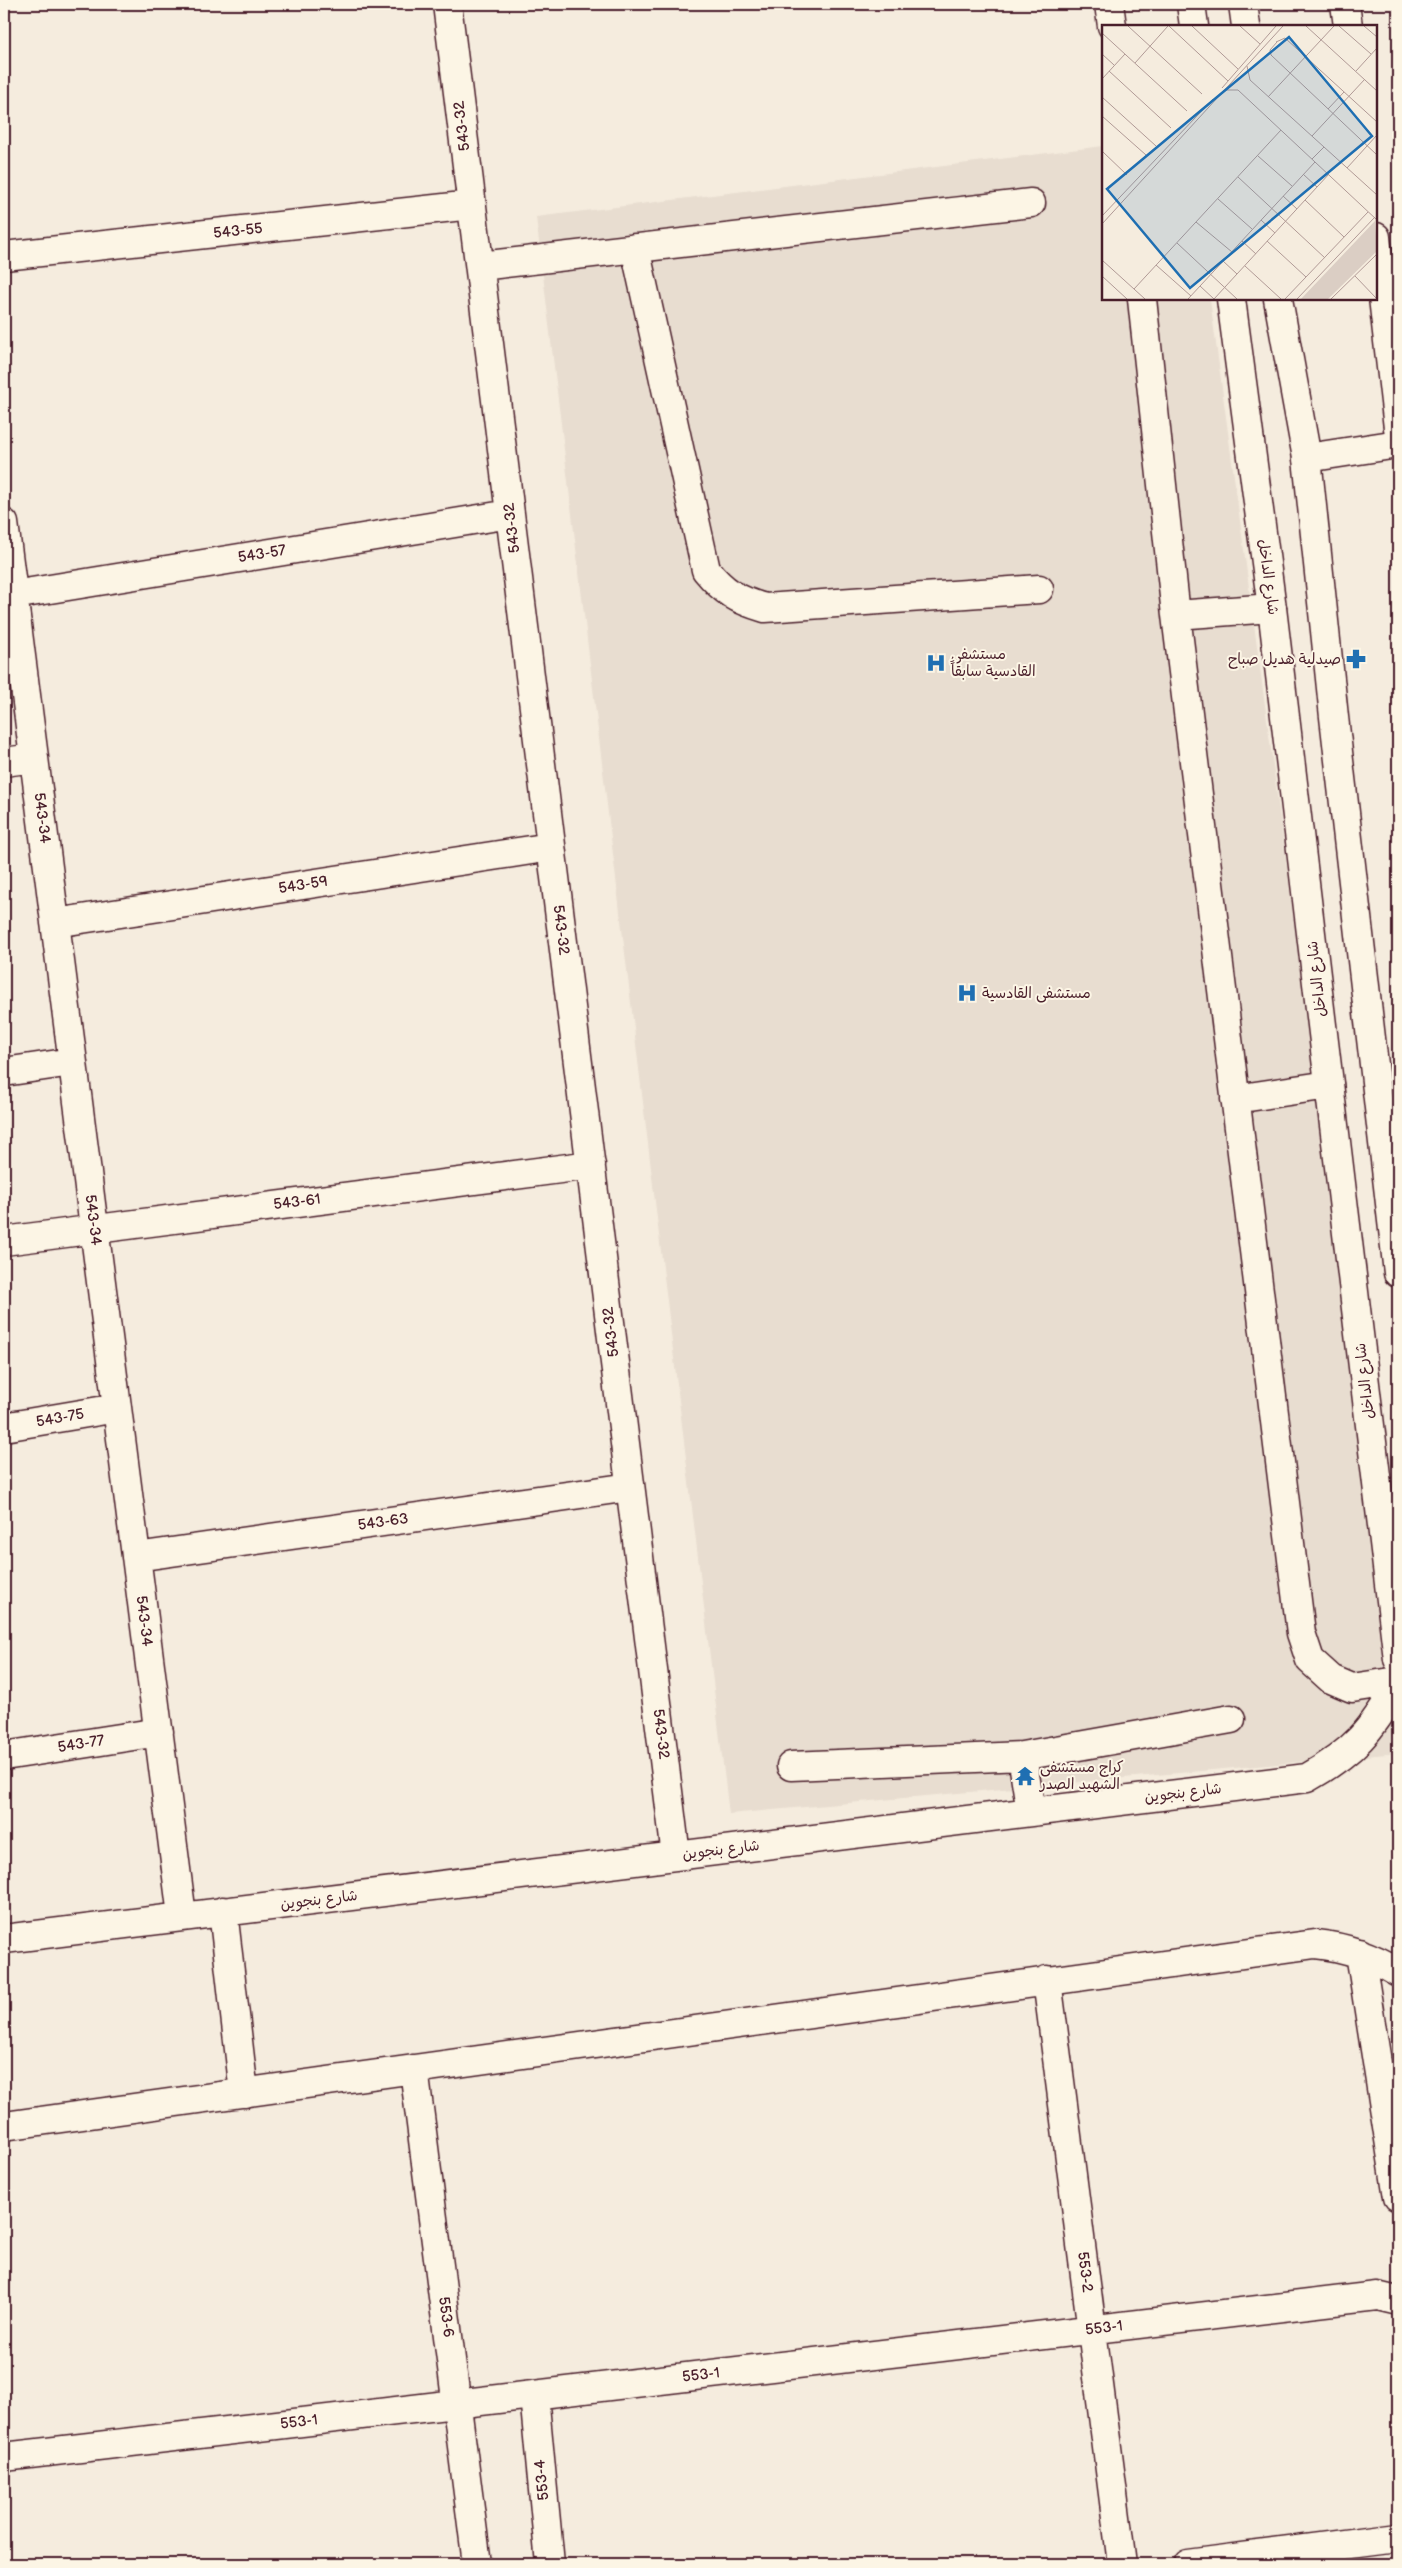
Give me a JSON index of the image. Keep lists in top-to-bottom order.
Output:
{
  "streets": {
    "street": [
      "543-32",
      "543-55",
      "543-57",
      "شارع الداخل",
      "543-34",
      "543-59",
      "543-61",
      "543-75",
      "543-63",
      "543-77",
      "شارع بنجوين",
      "553-2",
      "553-6",
      "553-1",
      "553-4"
    ]
  },
  "crossings": [
    ["543-32", "543-55"],
    ["543-32", "543-57"],
    ["543-32", "543-59"],
    ["543-32", "543-61"],
    ["543-32", "543-63"],
    ["543-32", "شارع بنجوين"],
    ["543-57", "543-34"],
    ["543-34", "543-59"],
    ["543-34", "543-61"],
    ["543-34", "543-75"],
    ["543-34", "543-63"],
    ["543-34", "543-77"],
    ["543-34", "شارع بنجوين"],
    ["553-2", "553-1"],
    ["553-6", "553-1"],
    ["553-1", "553-4"]
  ],
  "places": {
    "pharmacy": ["صيدلية هديل صباح"],
    "hospital": ["مستشفى القادسية سابقاً", "مستشفى القادسية"],
    "temple": ["كراج مستشفى الشهيد الصدر"]
  }
}
